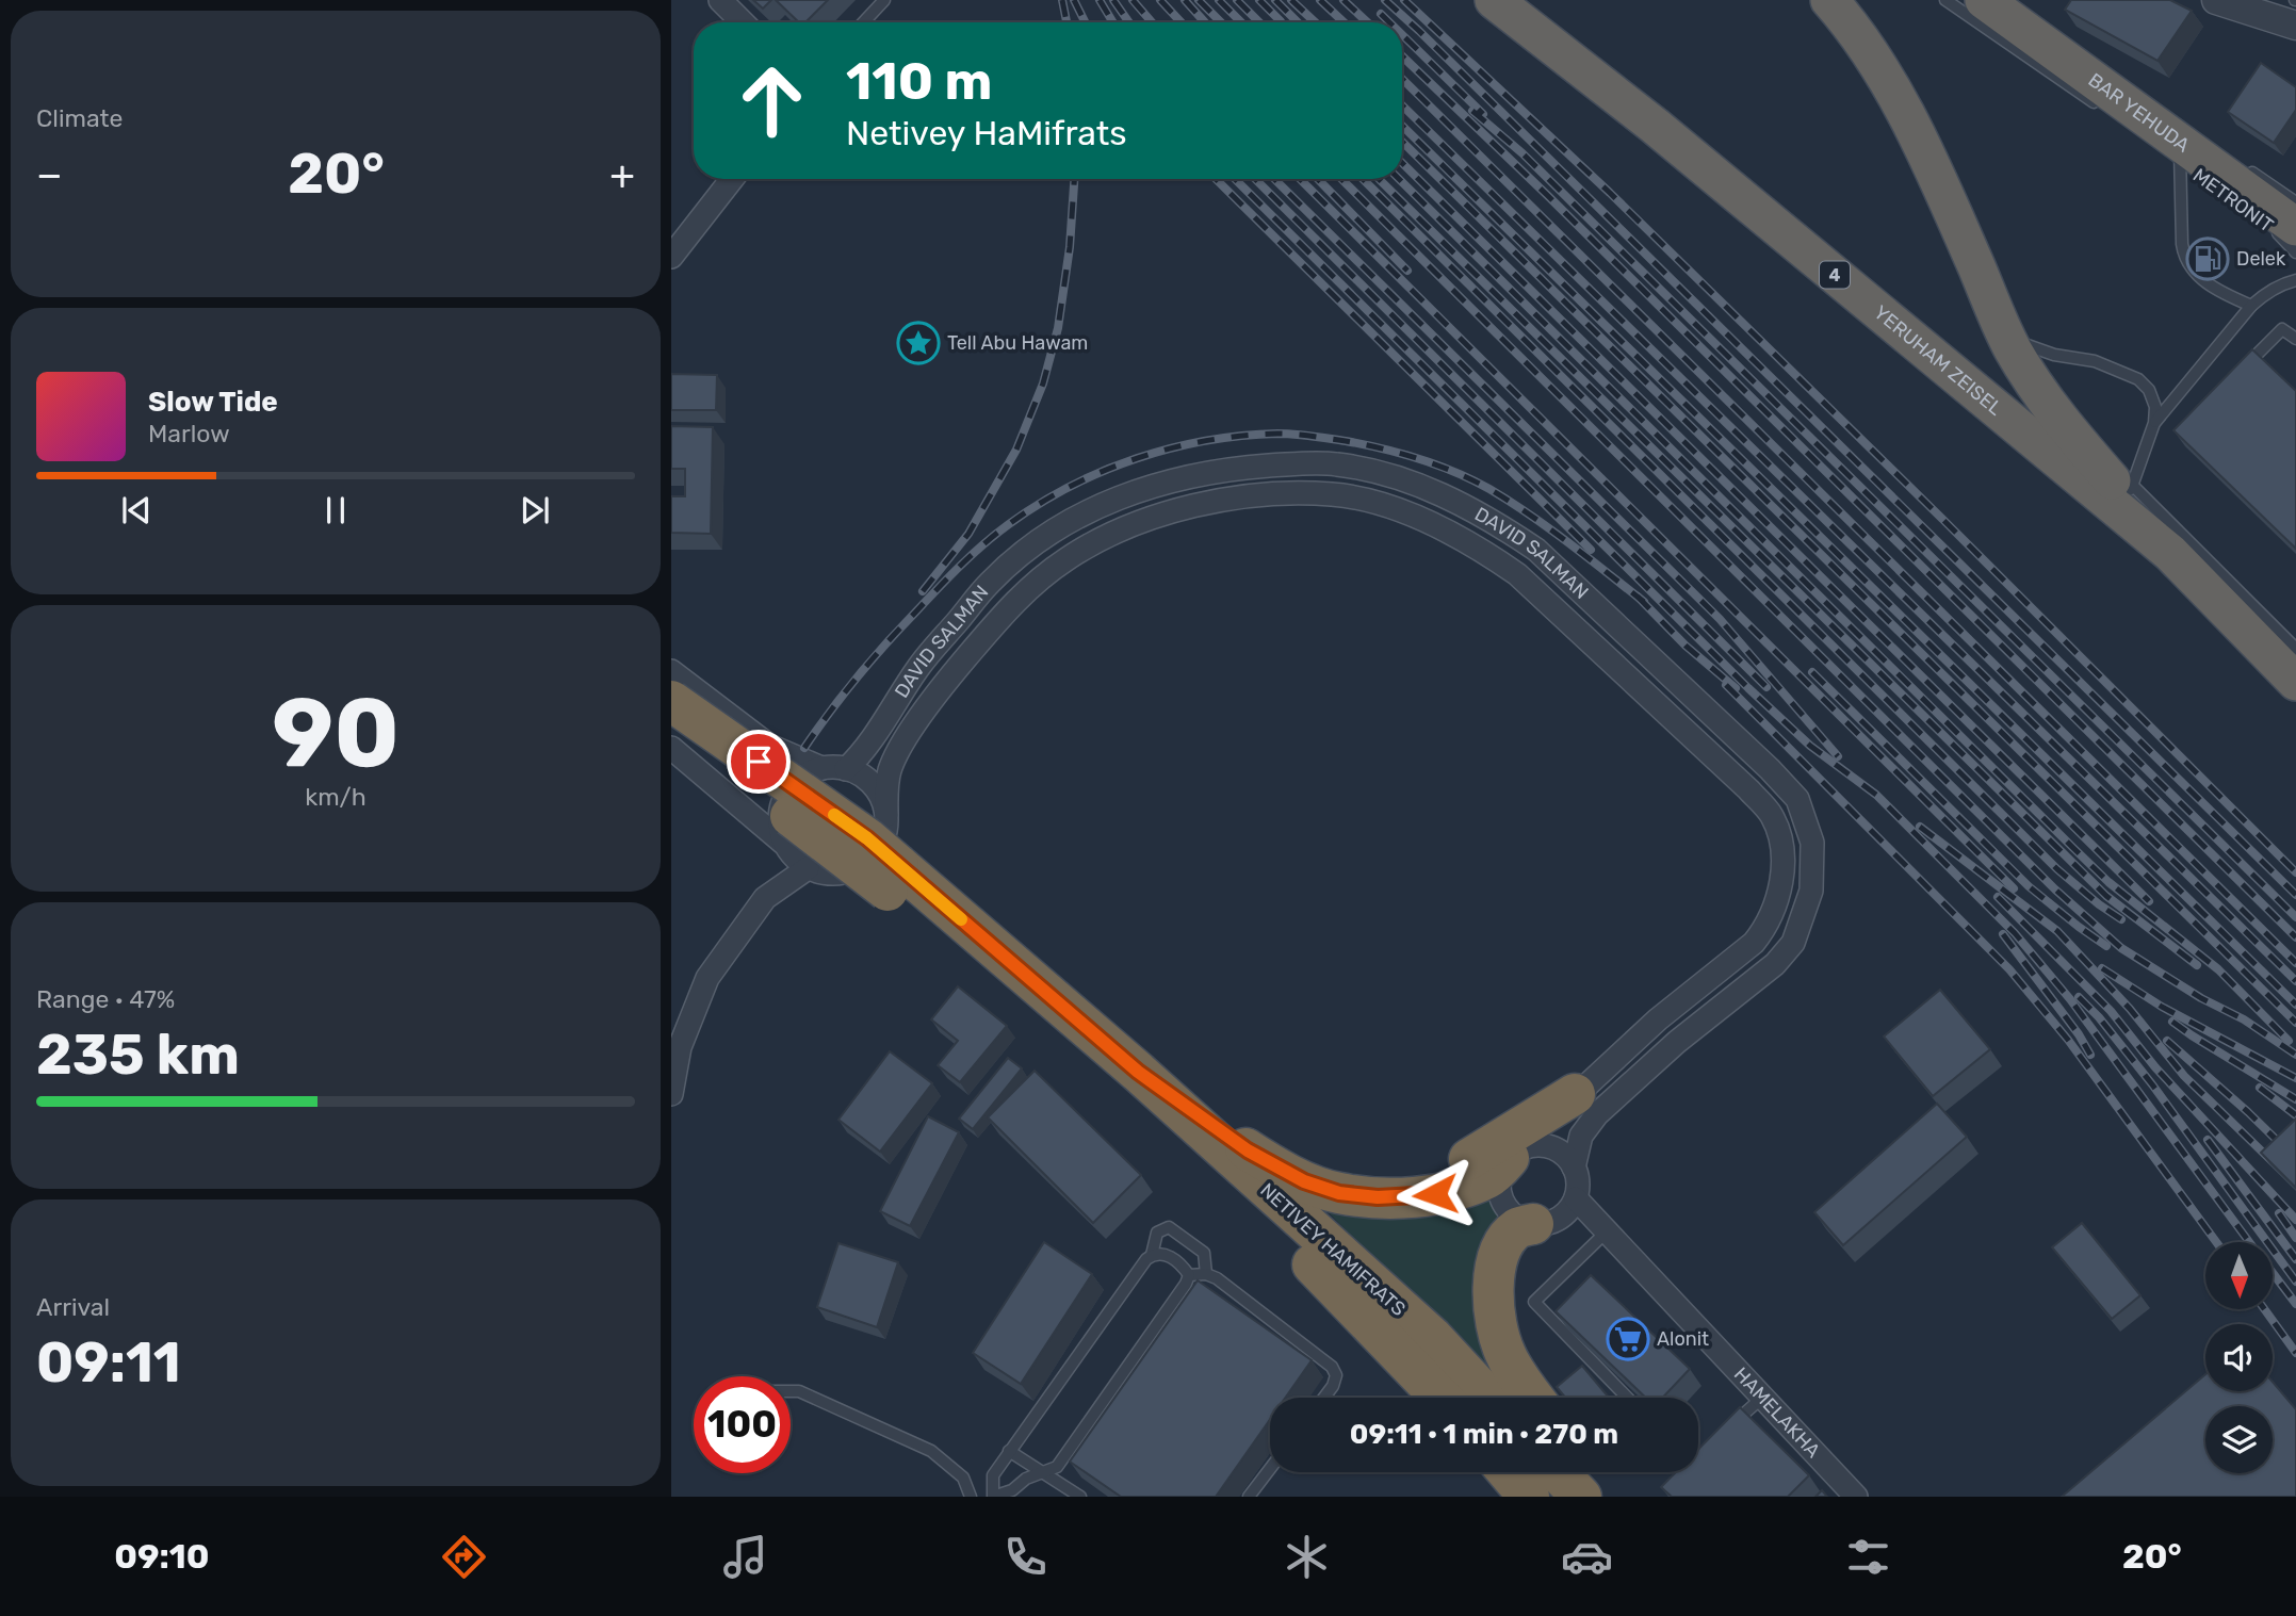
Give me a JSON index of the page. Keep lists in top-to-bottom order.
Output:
{
  "streets": {
    "highway": [
      "BAR YEHUDA",
      "4",
      "YERUHAM ZEISEL",
      "NETIVEY HAMIFRATS"
    ],
    "street": ["DAVID SALMAN", "HAMELAKHA"],
    "lane": ["METRONIT"]
  },
  "crossings": [
    ["BAR YEHUDA", "METRONIT"],
    ["DAVID SALMAN", "HAMELAKHA"]
  ],
  "places": {
    "fuel station": ["Delek"],
    "place": ["Tell Abu Hawam"],
    "supermarket": ["Alonit"]
  },
  "north": "bottom",
  "page": {
    "tile": [
      "Climate",
      ["90", "km/h"],
      ["Range · 47%", "235 km"],
      ["Arrival", "09:11"]
    ],
    "turn": ["110 m", "Netivey HaMifrats"],
    "heat": ["−", "20°", "+"],
    "song": ["Slow Tide", "Marlow"],
    "limit": "100",
    "trip": "09:11 · 1 min · 270 m",
    "tabs": ["09:10", "20°"]
  }
}
